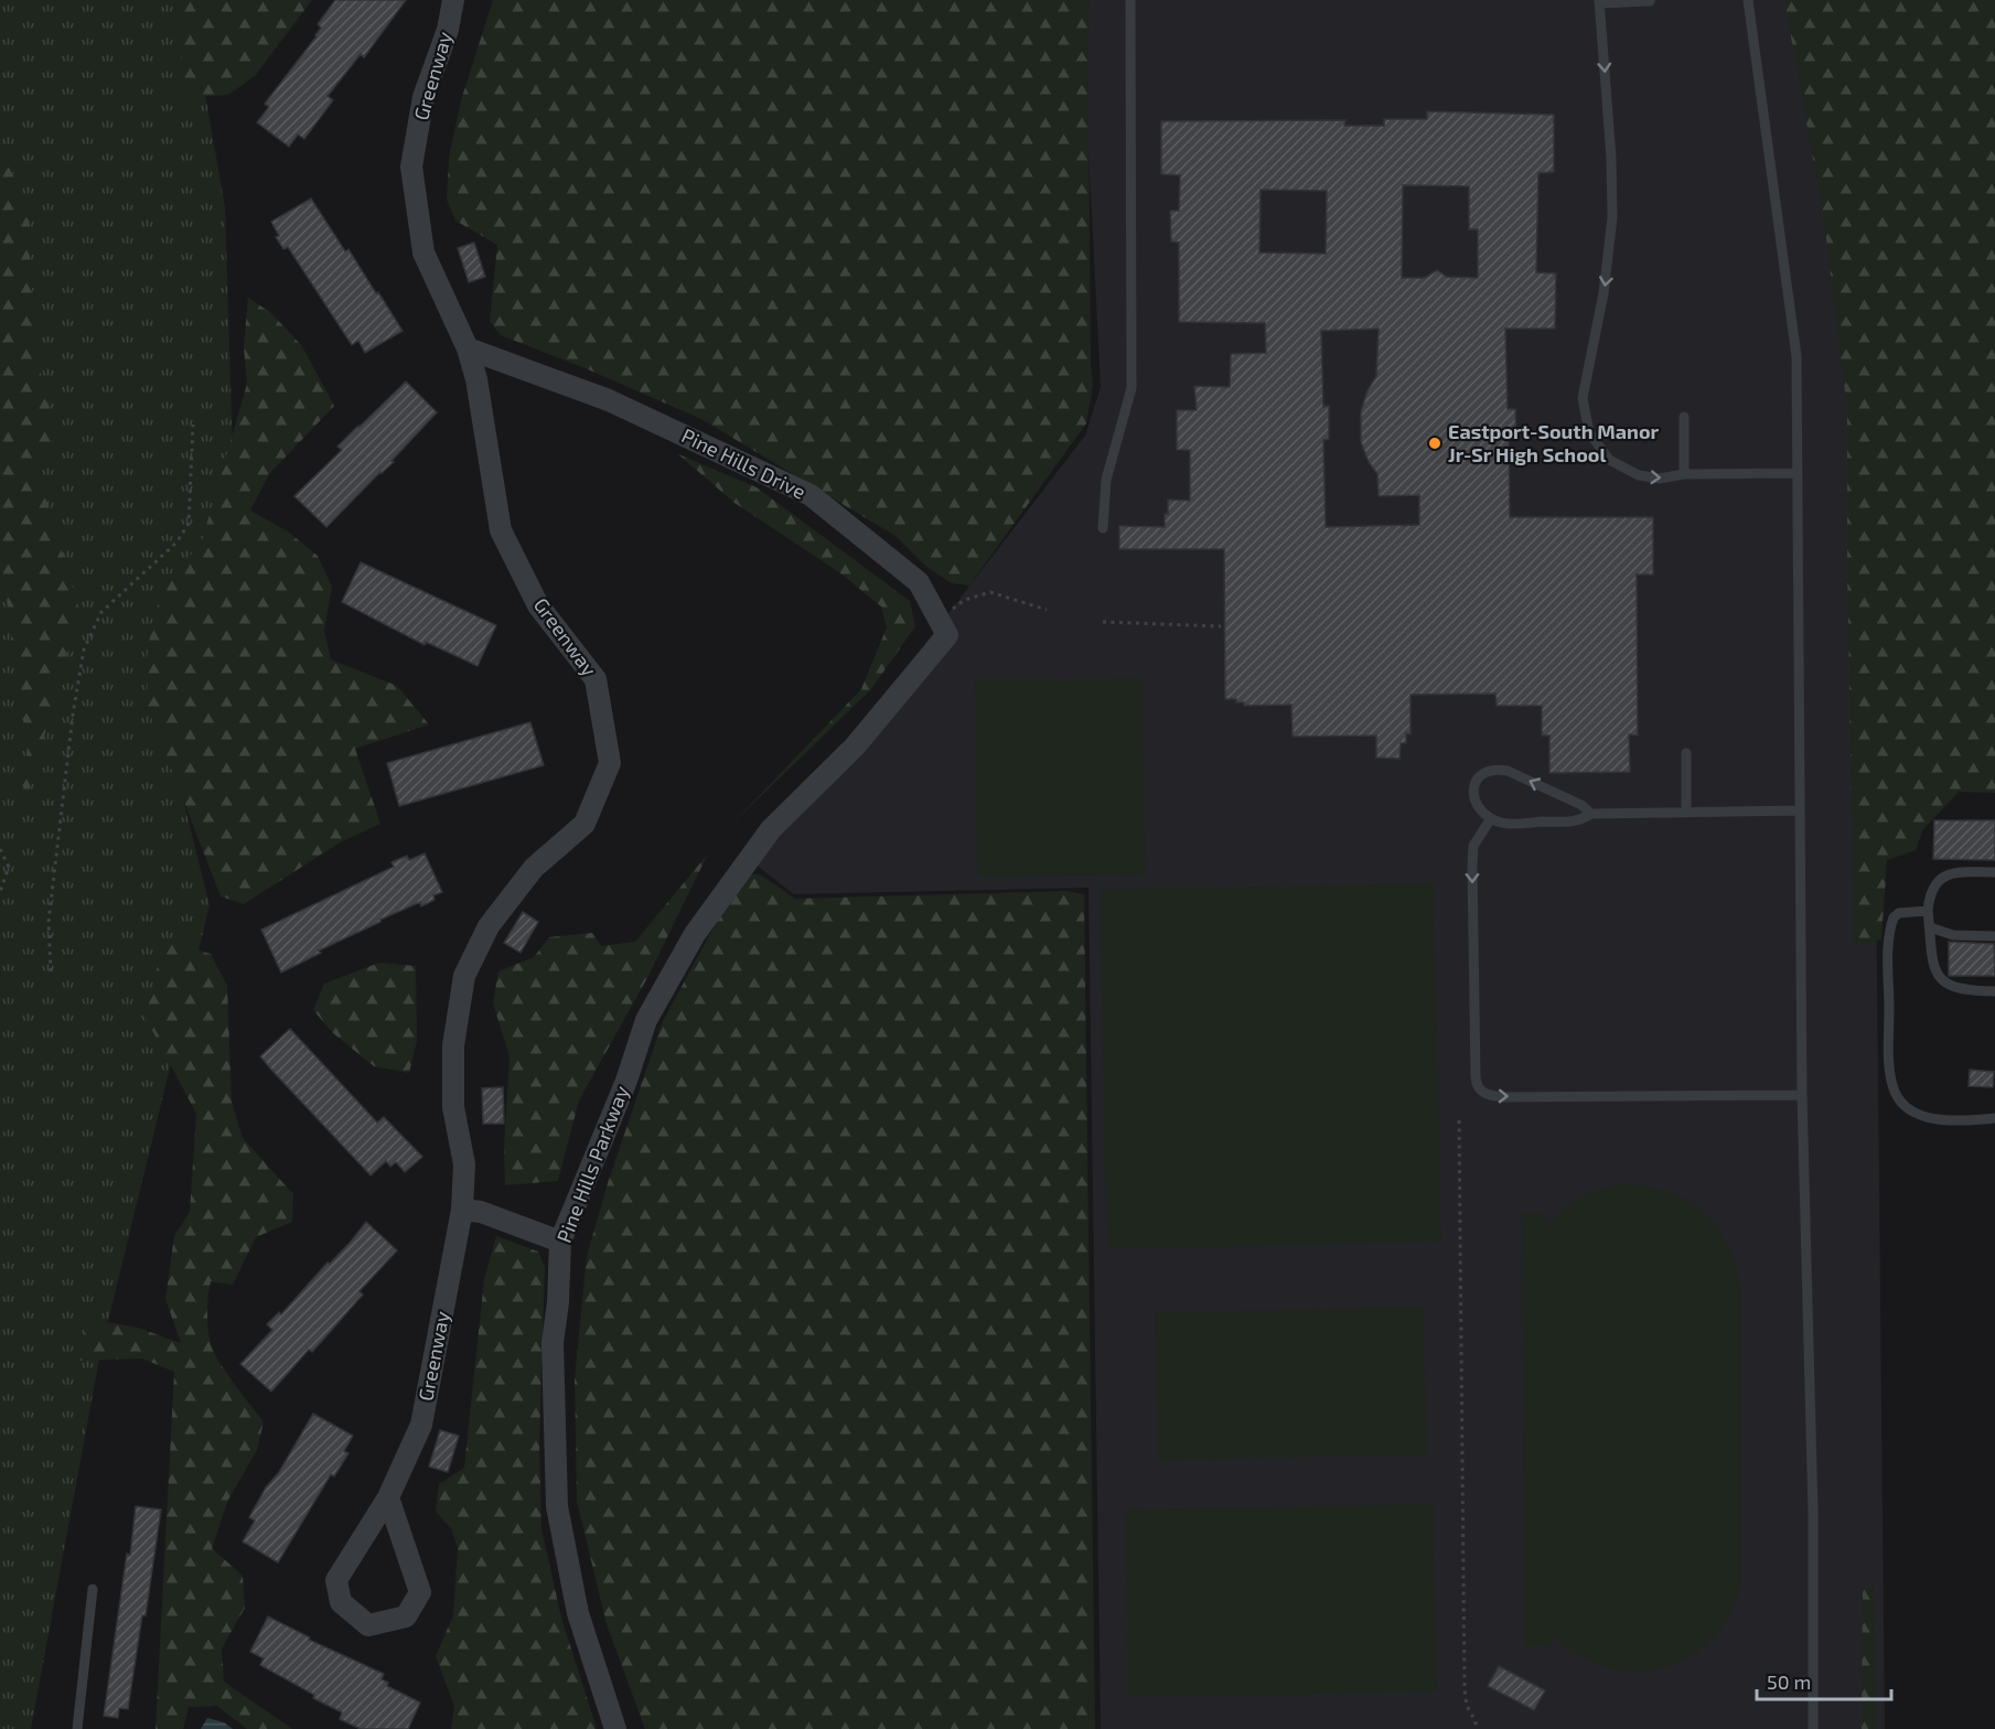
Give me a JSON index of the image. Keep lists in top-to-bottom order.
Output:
{
  "streets": {
    "street": ["Greenway", "Pine Hills Drive", "Pine Hills Parkway"]
  },
  "crossings": [
    ["Greenway", "Pine Hills Drive"],
    ["Pine Hills Drive", "Pine Hills Parkway"]
  ],
  "places": ["Eastport-South Manor Jr-Sr High School"],
  "scale_bar": "50 m"
}
